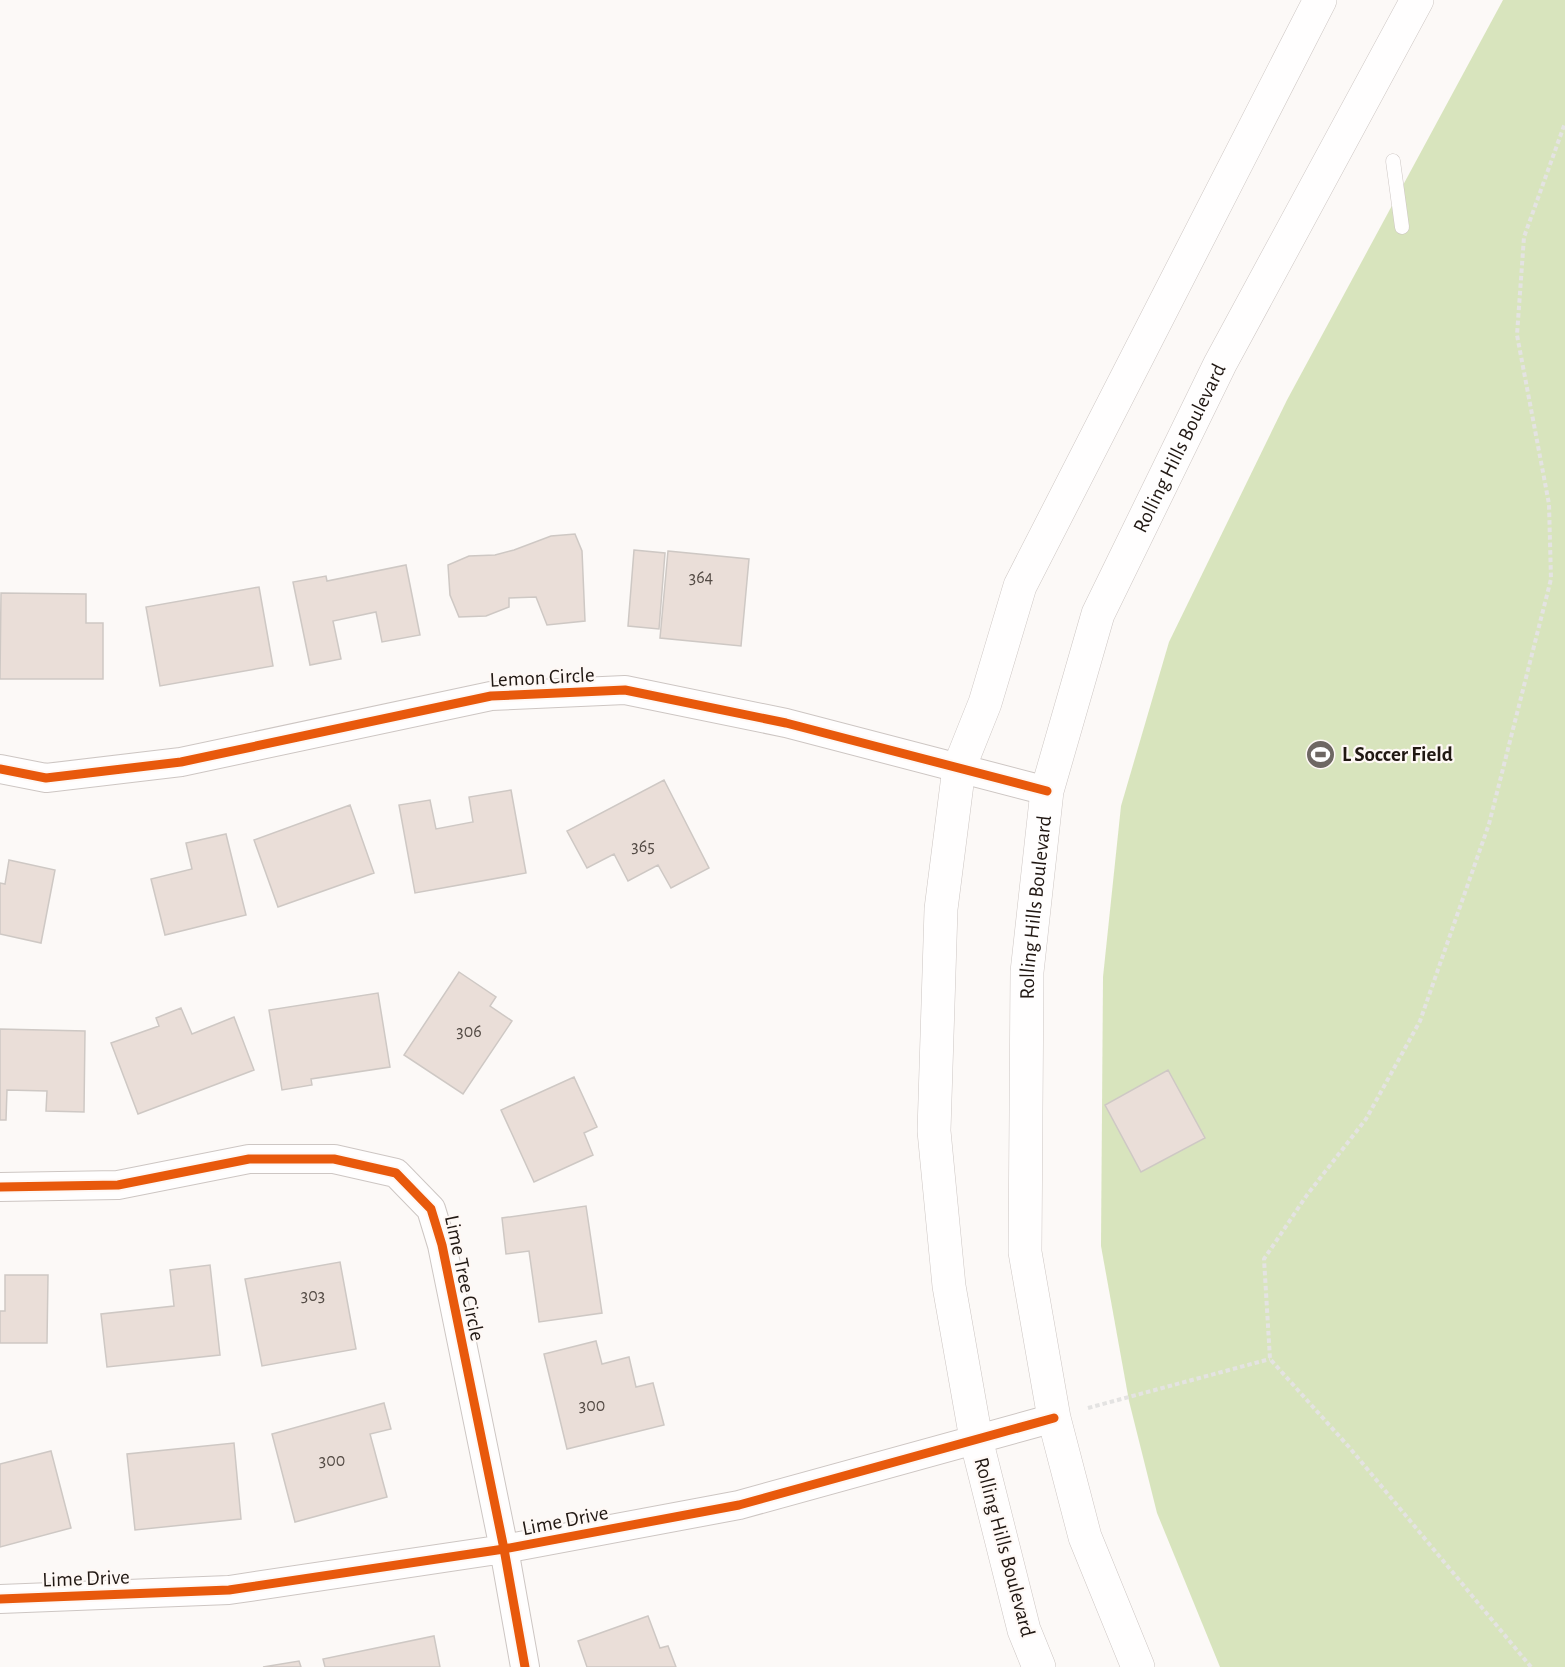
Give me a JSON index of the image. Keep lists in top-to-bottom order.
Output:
{
  "streets": {
    "main road": ["Rolling Hills Boulevard"],
    "street": ["Lemon Circle", "Lime Tree Circle", "Lime Drive"]
  },
  "crossings": [
    ["Rolling Hills Boulevard", "Lemon Circle"],
    ["Rolling Hills Boulevard", "Lime Drive"],
    ["Lime Tree Circle", "Lime Drive"]
  ],
  "places": {
    "sports": ["L Soccer Field"]
  },
  "house_numbers": [
    "364",
    "365",
    "306",
    "303",
    "300",
    "300"
  ]
}
